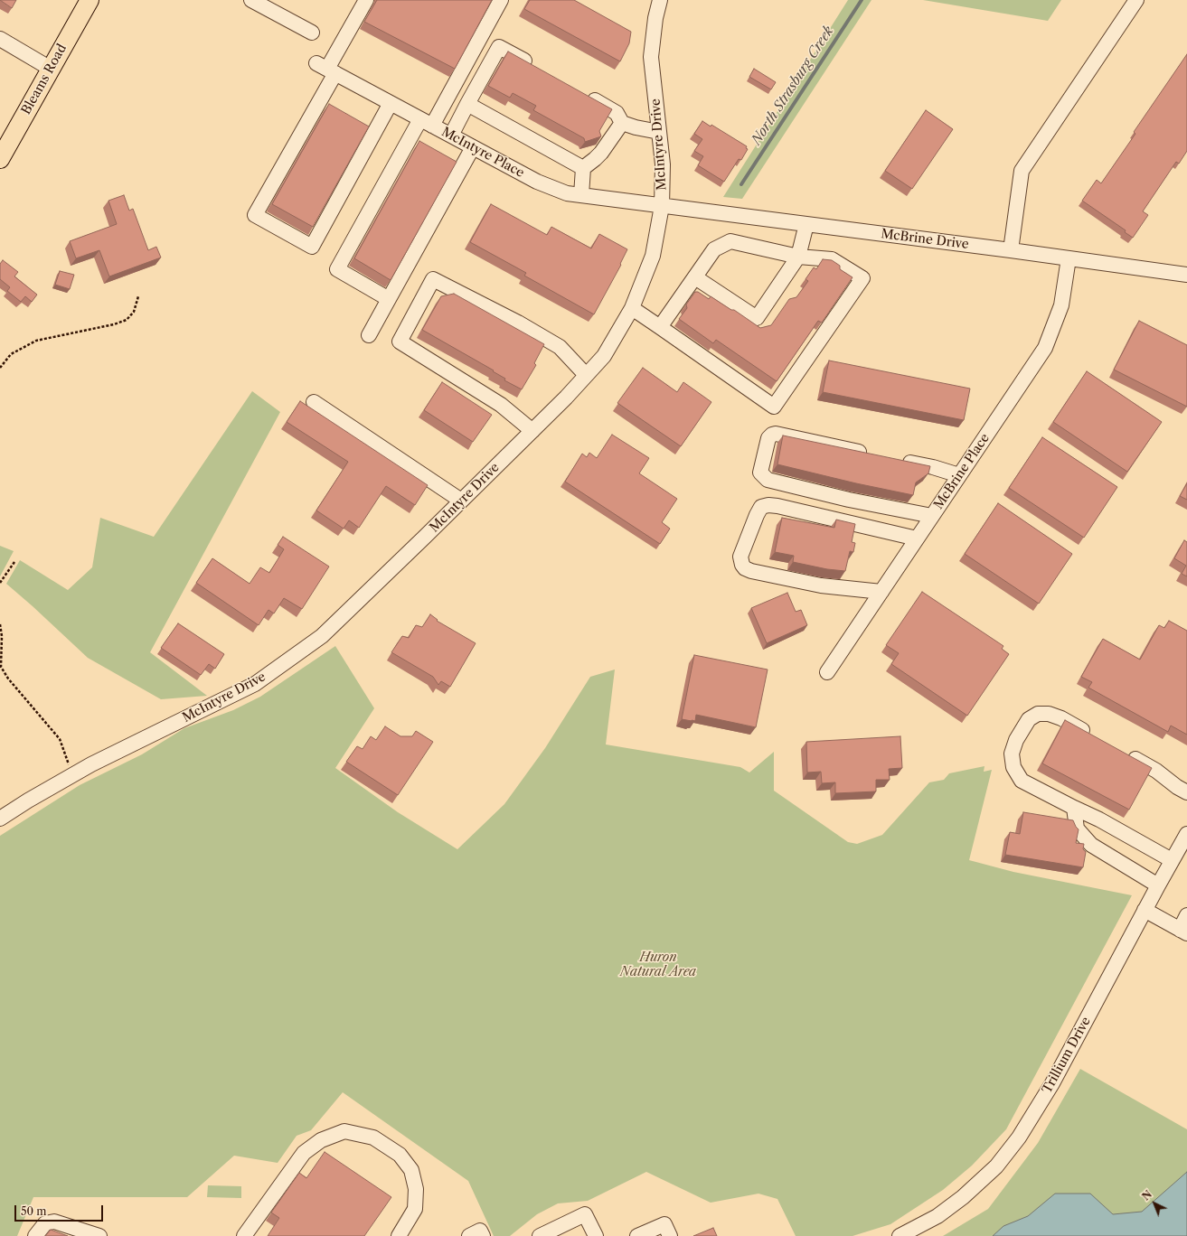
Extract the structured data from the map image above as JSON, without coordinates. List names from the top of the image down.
{
  "streets": {
    "main road": ["Bleams Road"],
    "street": [
      "McIntyre Drive",
      "McIntyre Place",
      "McBrine Drive",
      "McBrine Place",
      "Trillium Drive"
    ]
  },
  "crossings": [
    ["McIntyre Drive", "McIntyre Place"],
    ["McIntyre Drive", "McBrine Drive"],
    ["McIntyre Place", "McBrine Drive"],
    ["McBrine Drive", "McBrine Place"]
  ],
  "water": ["North Strasburg Creek"],
  "parks": ["Huron Natural Area"],
  "scale_bar": "50 m",
  "north": "top left"
}
